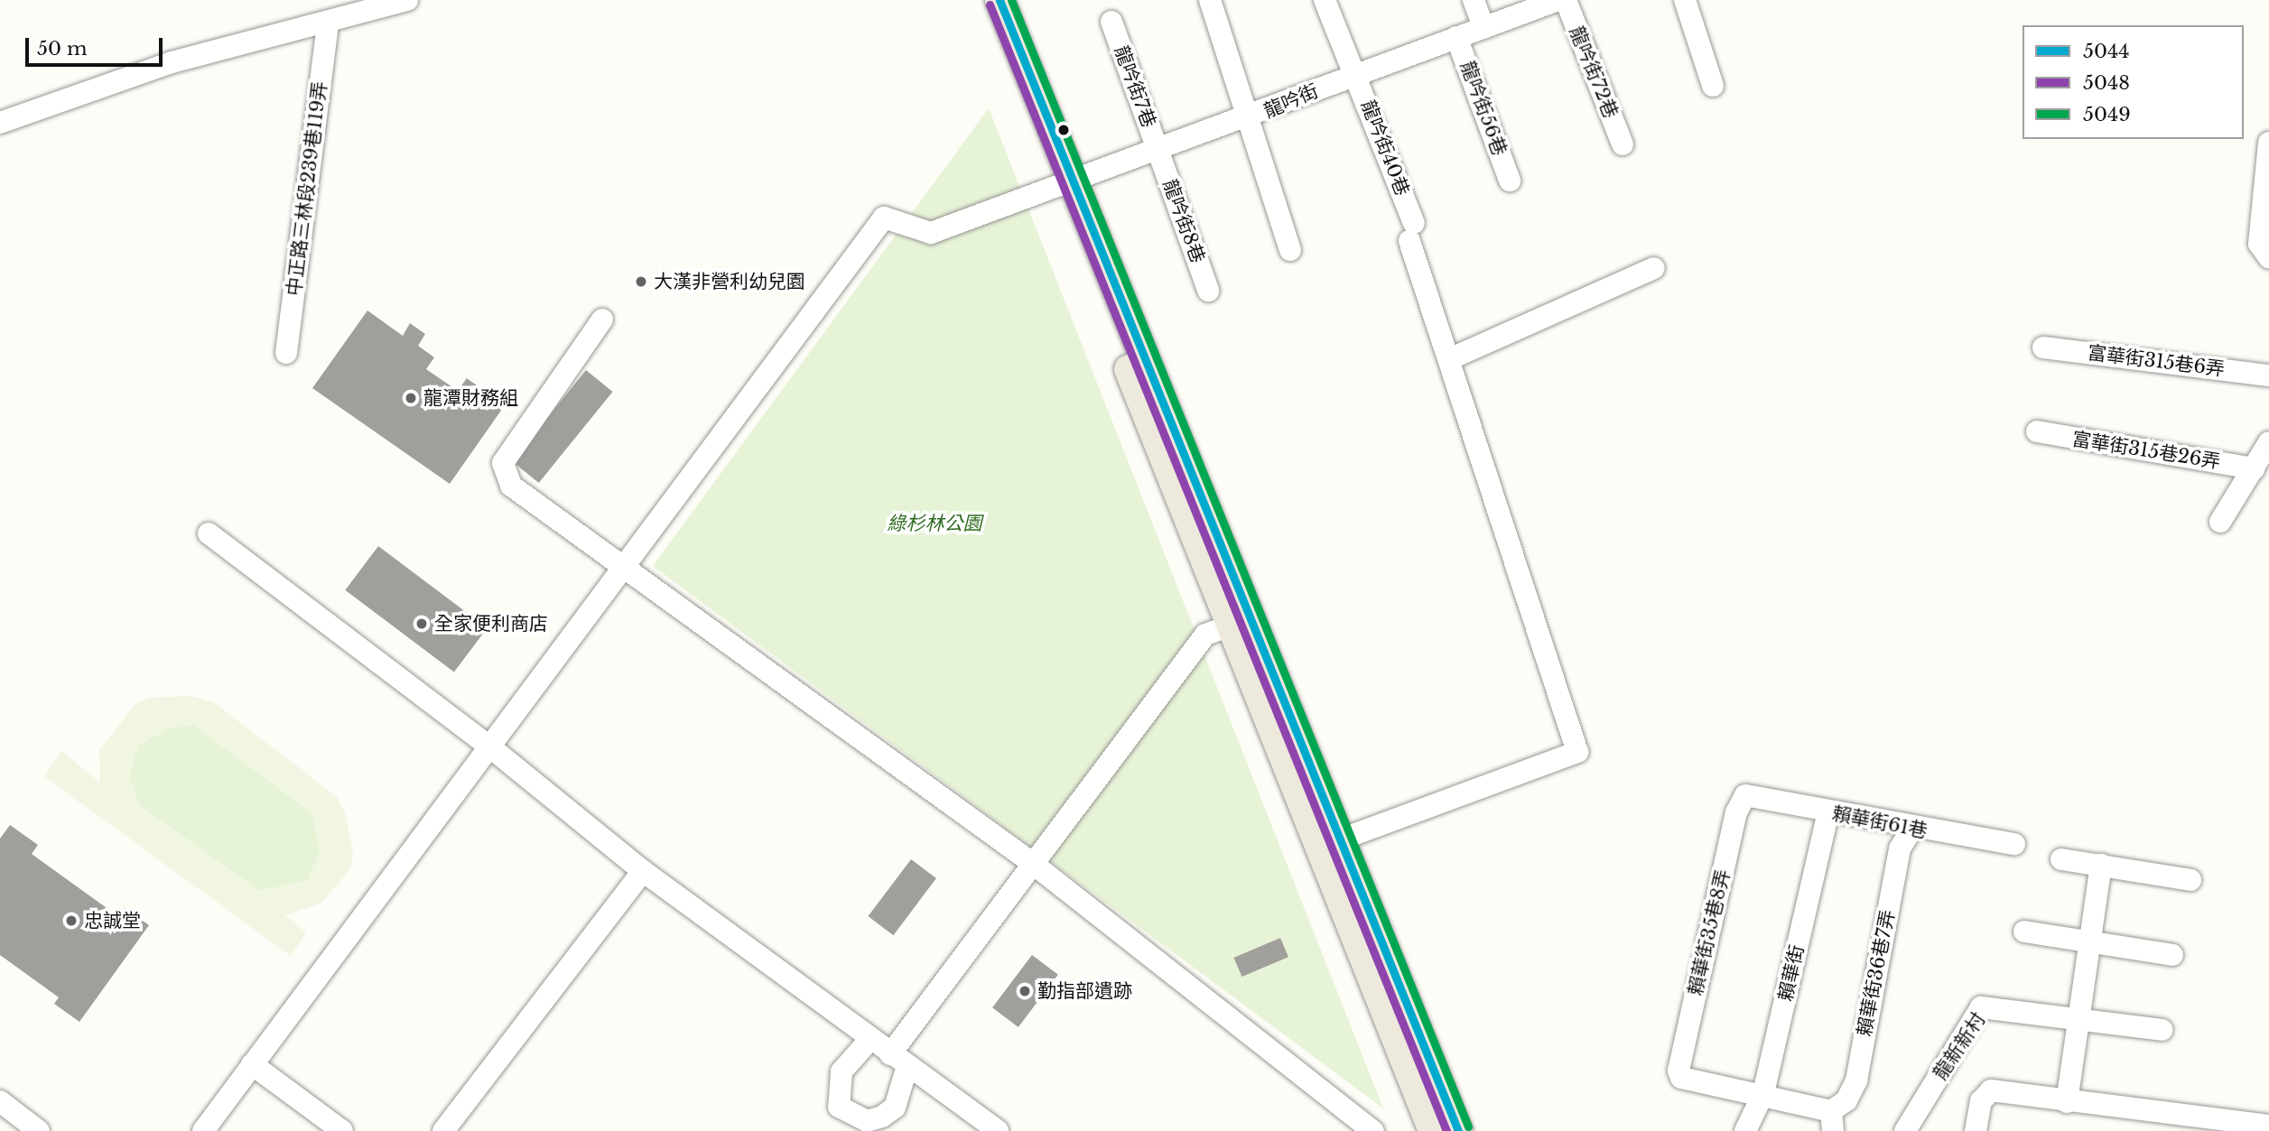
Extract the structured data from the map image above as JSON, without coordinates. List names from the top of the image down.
{
  "streets": {
    "street": [
      "龍吟街72巷",
      "龍吟街7巷",
      "龍吟街",
      "龍吟街56巷",
      "龍吟街40巷",
      "中正路三林段239巷119弄",
      "龍吟街8巷",
      "富華街315巷6弄",
      "富華街315巷26弄",
      "賴華街61巷",
      "賴華街35巷8弄",
      "賴華街",
      "賴華街36巷7弄",
      "龍新新村"
    ]
  },
  "crossings": [
    ["龍吟街7巷", "龍吟街"],
    ["龍吟街7巷", "龍吟街8巷"],
    ["龍吟街", "龍吟街56巷"],
    ["龍吟街", "龍吟街40巷"],
    ["龍吟街", "龍吟街8巷"],
    ["賴華街61巷", "賴華街35巷8弄"],
    ["賴華街61巷", "賴華街"],
    ["賴華街61巷", "賴華街36巷7弄"],
    ["賴華街35巷8弄", "賴華街"]
  ],
  "parks": ["綠杉林公園"],
  "places": [
    "大漢非營利幼兒園",
    "龍潭財務組",
    "全家便利商店",
    "忠誠堂",
    "勤指部遺跡"
  ],
  "lines": ["transit line 5044", "transit line 5049", "transit line 5048"],
  "legend": ["5044", "5048", "5049"],
  "scale_bar": "50 m"
}
